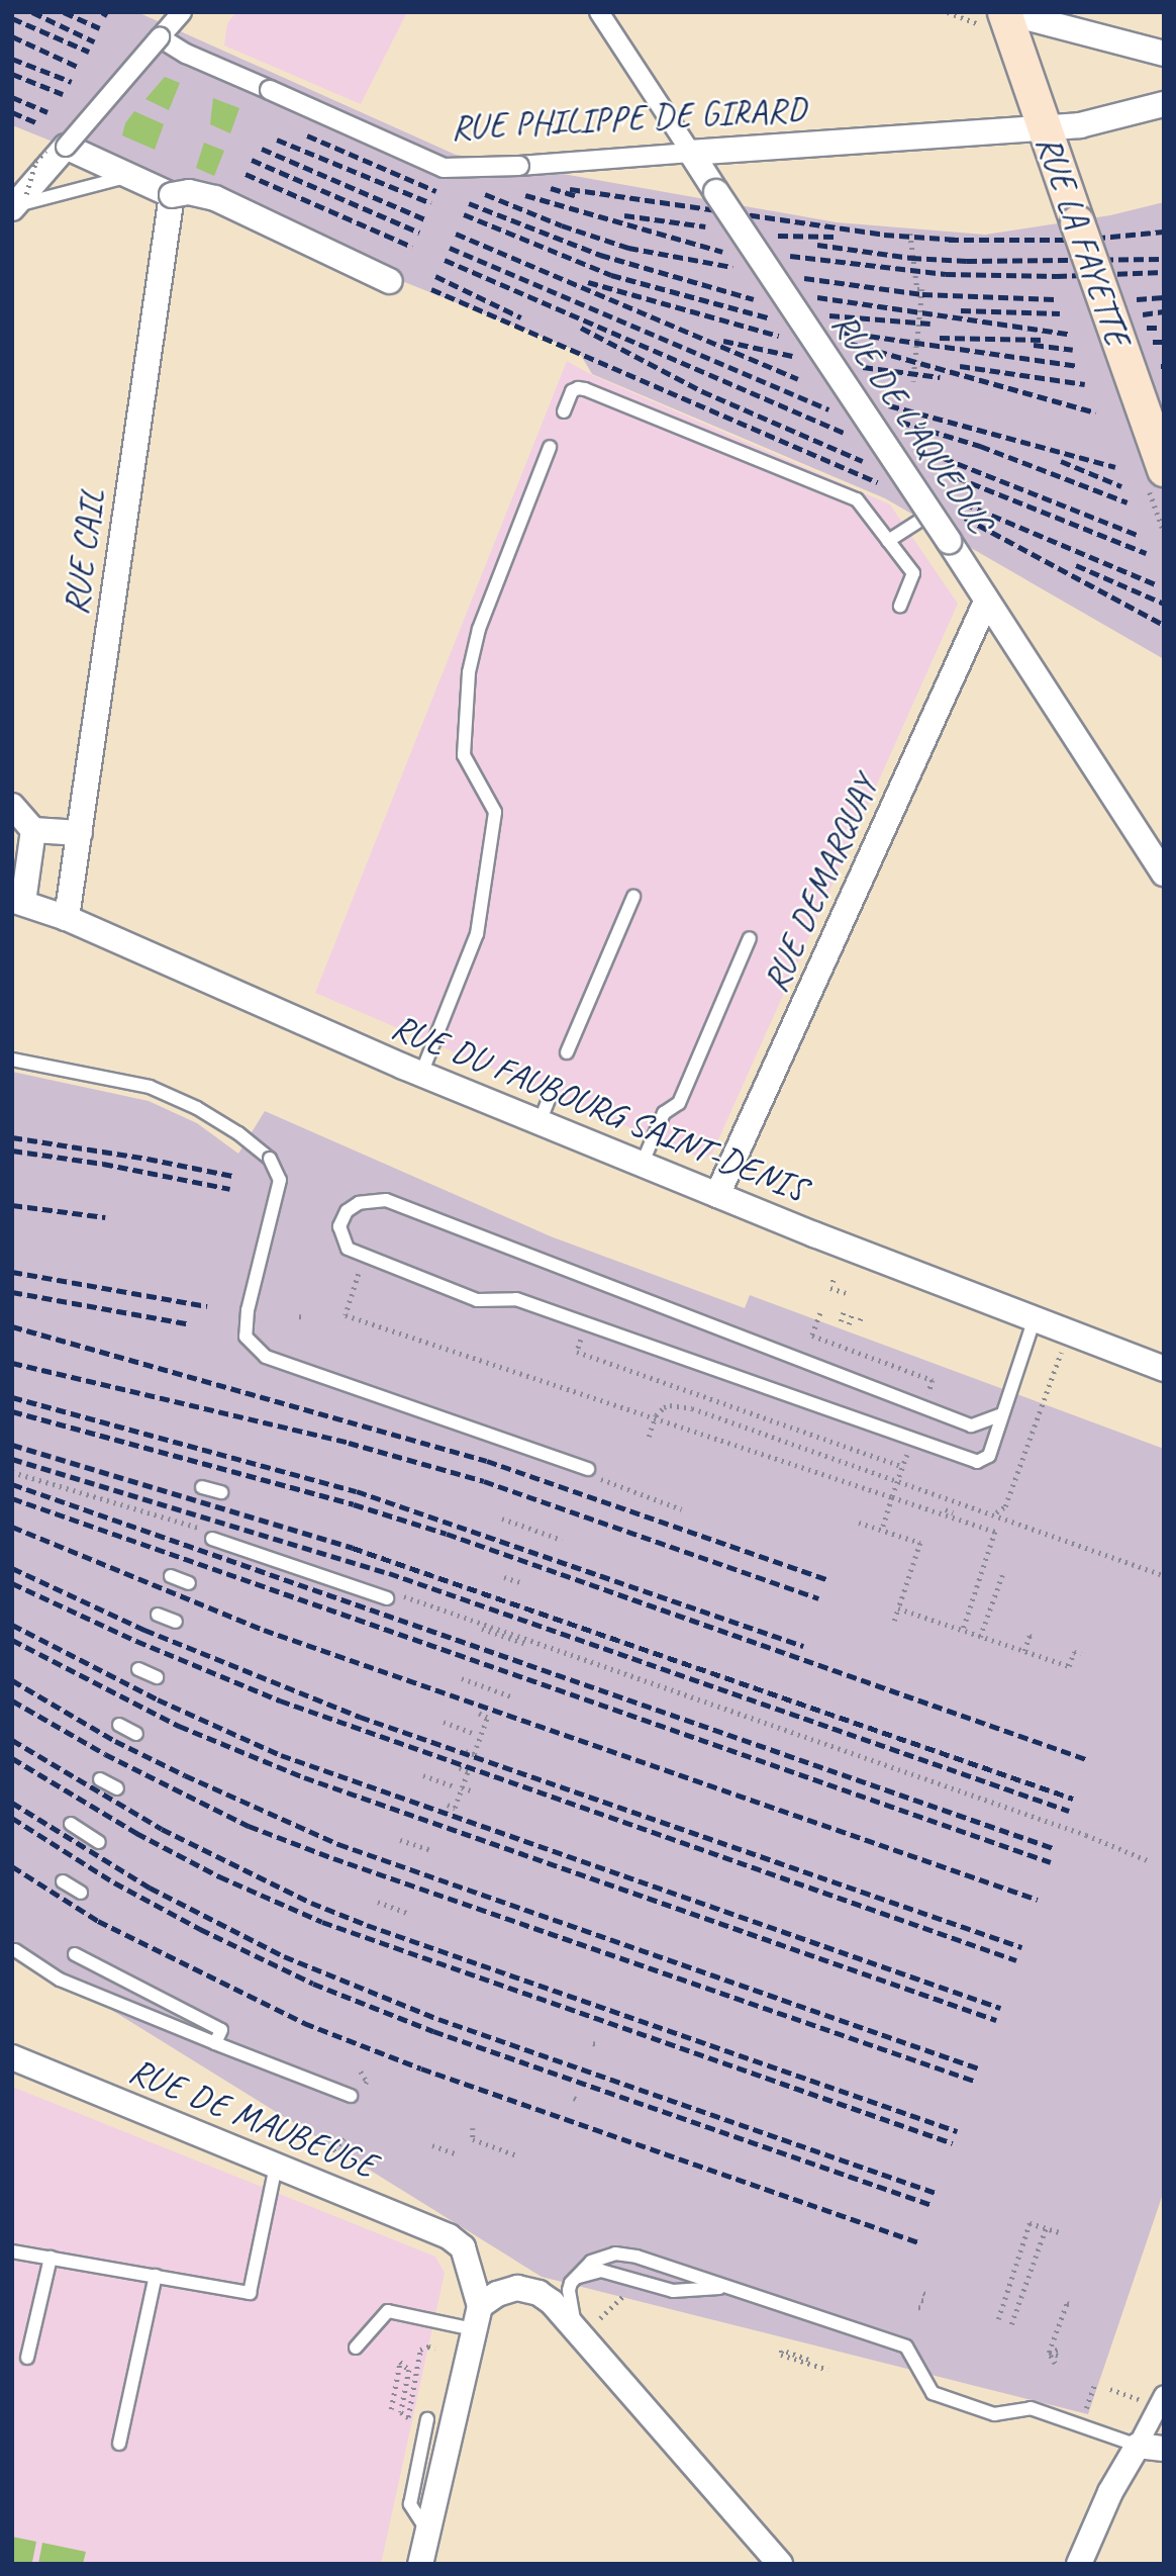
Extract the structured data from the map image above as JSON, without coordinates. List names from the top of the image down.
{
  "streets": {
    "main road": ["RUE LA FAYETTE"],
    "street": [
      "RUE PHILIPPE DE GIRARD",
      "RUE DE L'AQUEDUC",
      "RUE CAIL",
      "RUE DEMARQUAY",
      "RUE DU FAUBOURG SAINT-DENIS",
      "RUE DE MAUBEUGE"
    ]
  },
  "crossings": [
    ["RUE PHILIPPE DE GIRARD", "RUE LA FAYETTE"],
    ["RUE PHILIPPE DE GIRARD", "RUE DE L'AQUEDUC"],
    ["RUE DE L'AQUEDUC", "RUE DEMARQUAY"],
    ["RUE CAIL", "RUE DU FAUBOURG SAINT-DENIS"],
    ["RUE DEMARQUAY", "RUE DU FAUBOURG SAINT-DENIS"]
  ]
}
